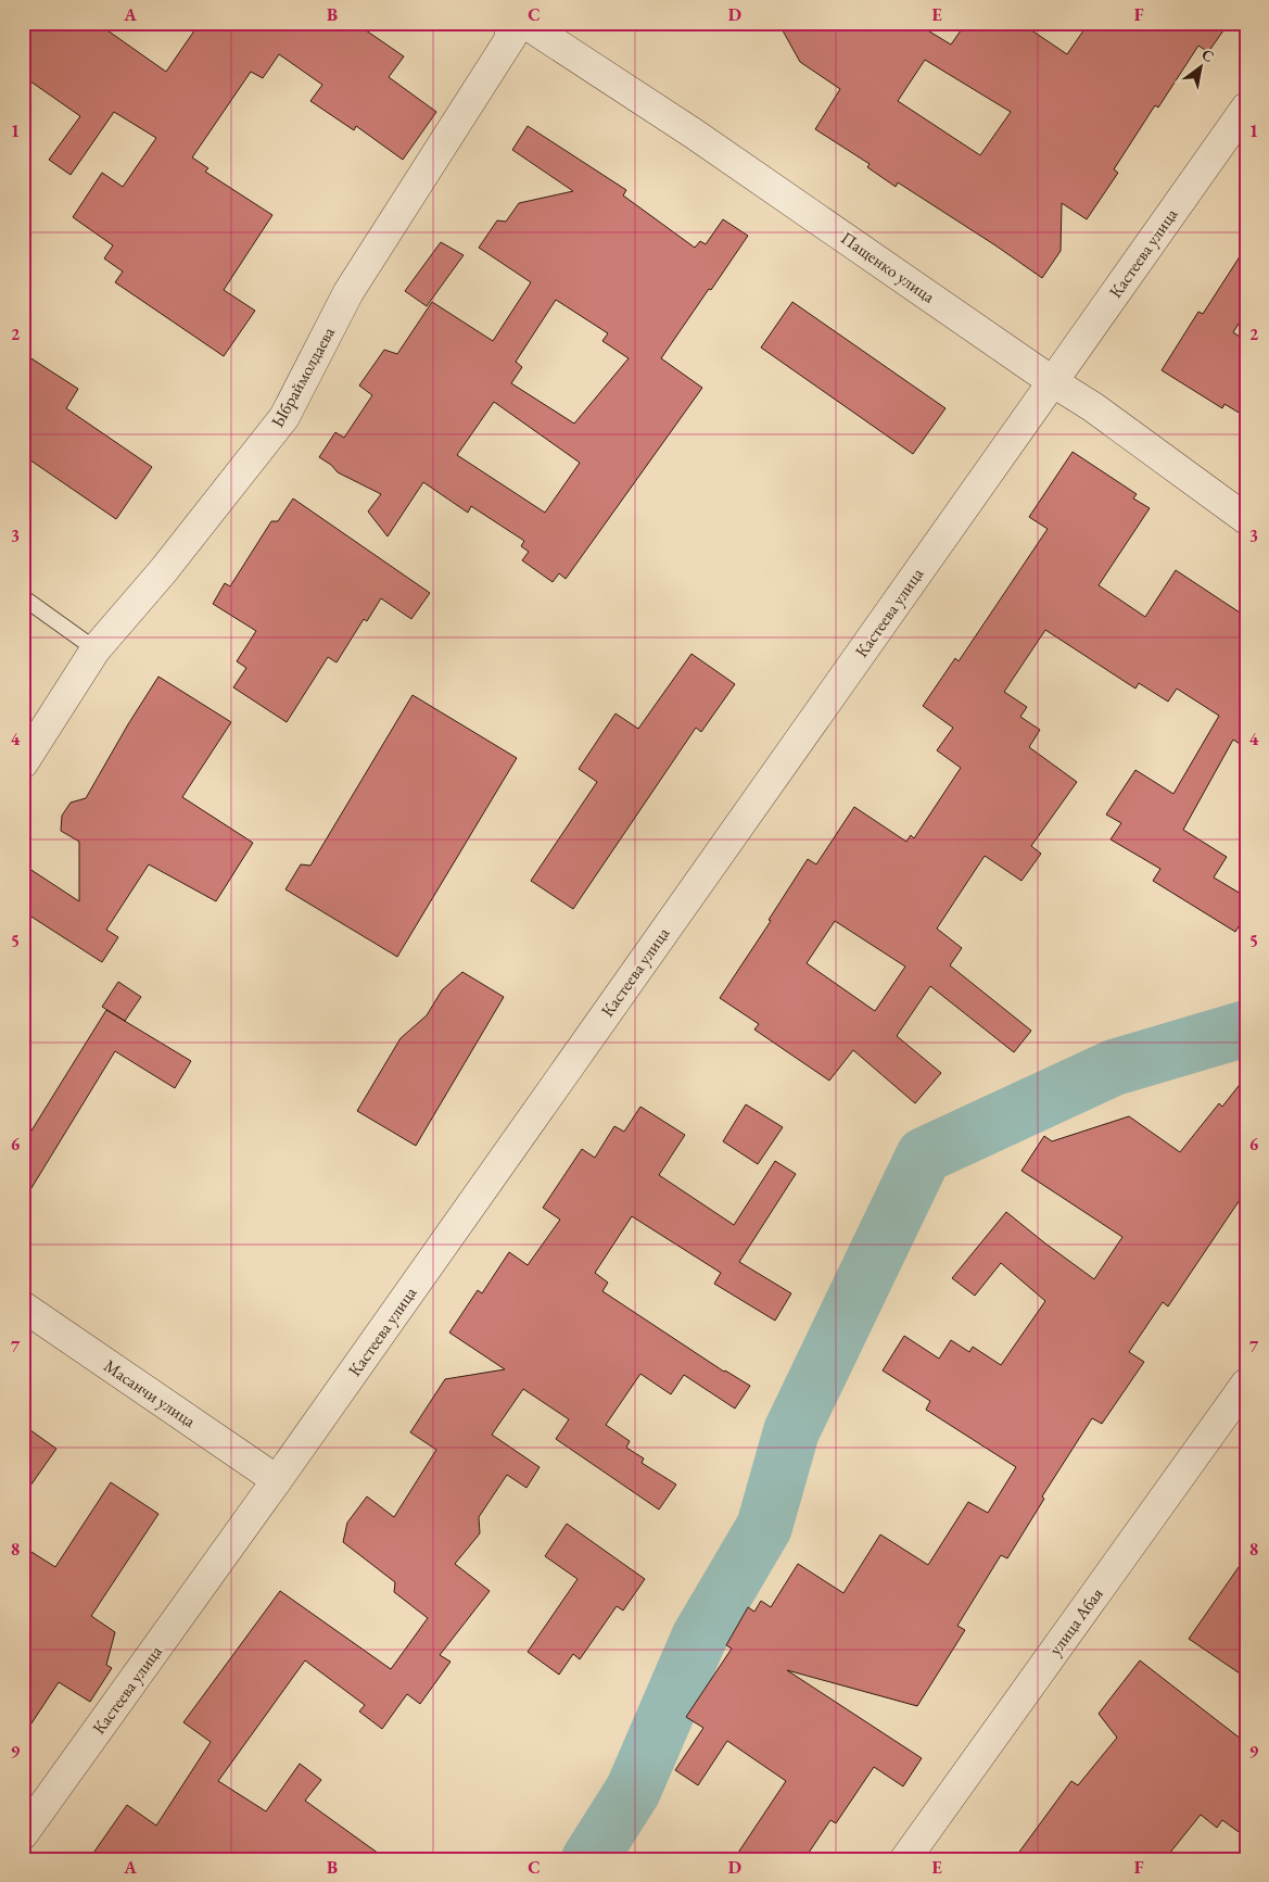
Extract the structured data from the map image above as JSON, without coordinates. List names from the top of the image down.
{
  "streets": {
    "street": [
      "Кастеева улица",
      "Пащенко улица",
      "Ыбраймолдаева",
      "Масанчи улица",
      "улица Абая"
    ]
  },
  "crossings": [
    ["Кастеева улица", "Пащенко улица"],
    ["Кастеева улица", "Масанчи улица"]
  ],
  "north": "top right",
  "grid": {
    "columns": [
      "A",
      "B",
      "C",
      "D",
      "E",
      "F"
    ],
    "rows": [
      "1",
      "2",
      "3",
      "4",
      "5",
      "6",
      "7",
      "8",
      "9"
    ]
  }
}
